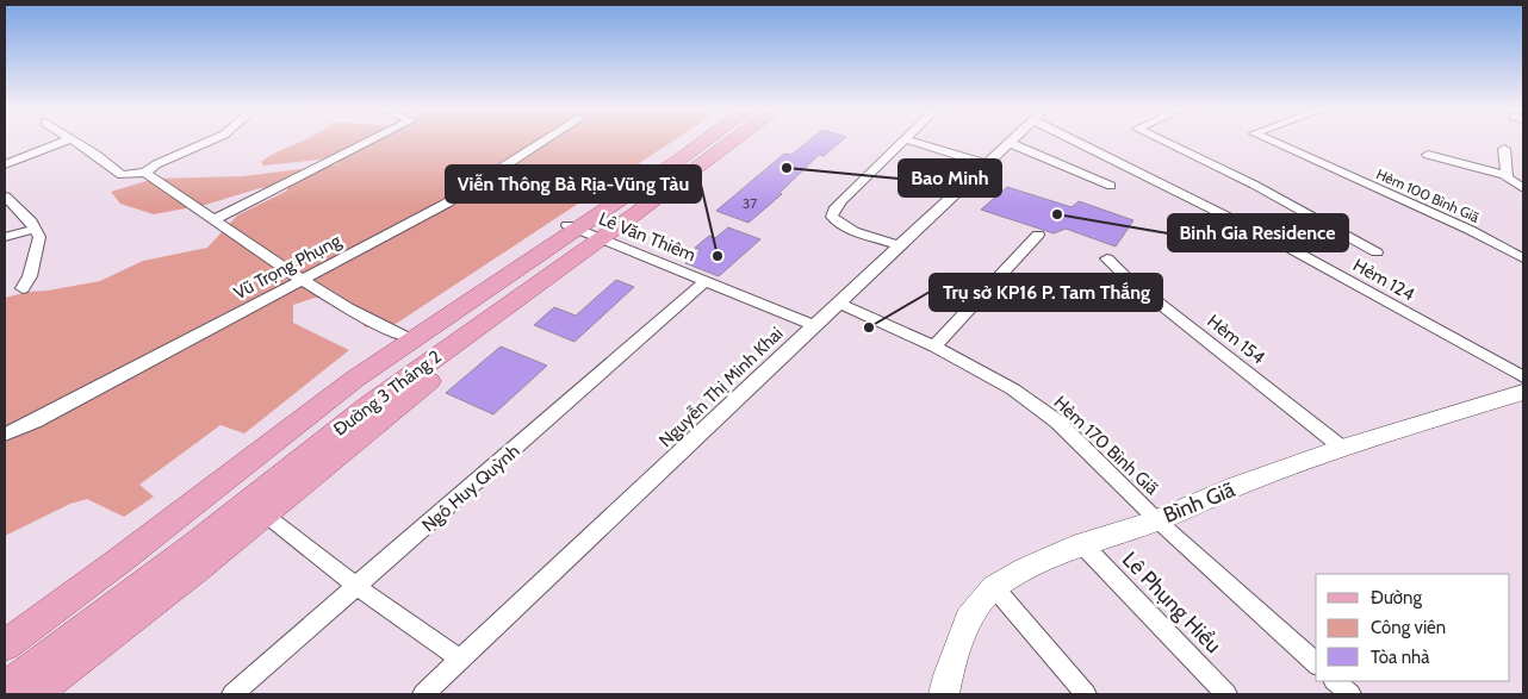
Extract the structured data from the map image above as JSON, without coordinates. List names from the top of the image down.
{
  "streets": {
    "main road": ["Đường 3 Tháng 2"],
    "street": [
      "Hẻm 100 Bình Giã",
      "Lê Văn Thiêm",
      "Vũ Trọng Phụng",
      "Hẻm 124",
      "Hẻm 154",
      "Nguyễn Thị Minh Khai",
      "Hẻm 170 Bình Giã",
      "Ngô Huy Quỳnh",
      "Bình Giã",
      "Lê Phụng Hiểu"
    ]
  },
  "crossings": [
    ["Lê Văn Thiêm", "Nguyễn Thị Minh Khai"],
    ["Lê Văn Thiêm", "Đường 3 Tháng 2"],
    ["Lê Văn Thiêm", "Ngô Huy Quỳnh"],
    ["Hẻm 154", "Bình Giã"],
    ["Nguyễn Thị Minh Khai", "Hẻm 170 Bình Giã"],
    ["Hẻm 170 Bình Giã", "Bình Giã"],
    ["Bình Giã", "Lê Phụng Hiểu"]
  ],
  "places": [
    "Bao Minh",
    "Binh Gia Residence",
    "Viễn Thông Bà Rịa-Vũng Tàu",
    "Trụ sở KP16 P. Tam Thắng"
  ],
  "house_numbers": ["37"],
  "legend": ["Đường", "Công viên", "Tòa nhà"]
}
